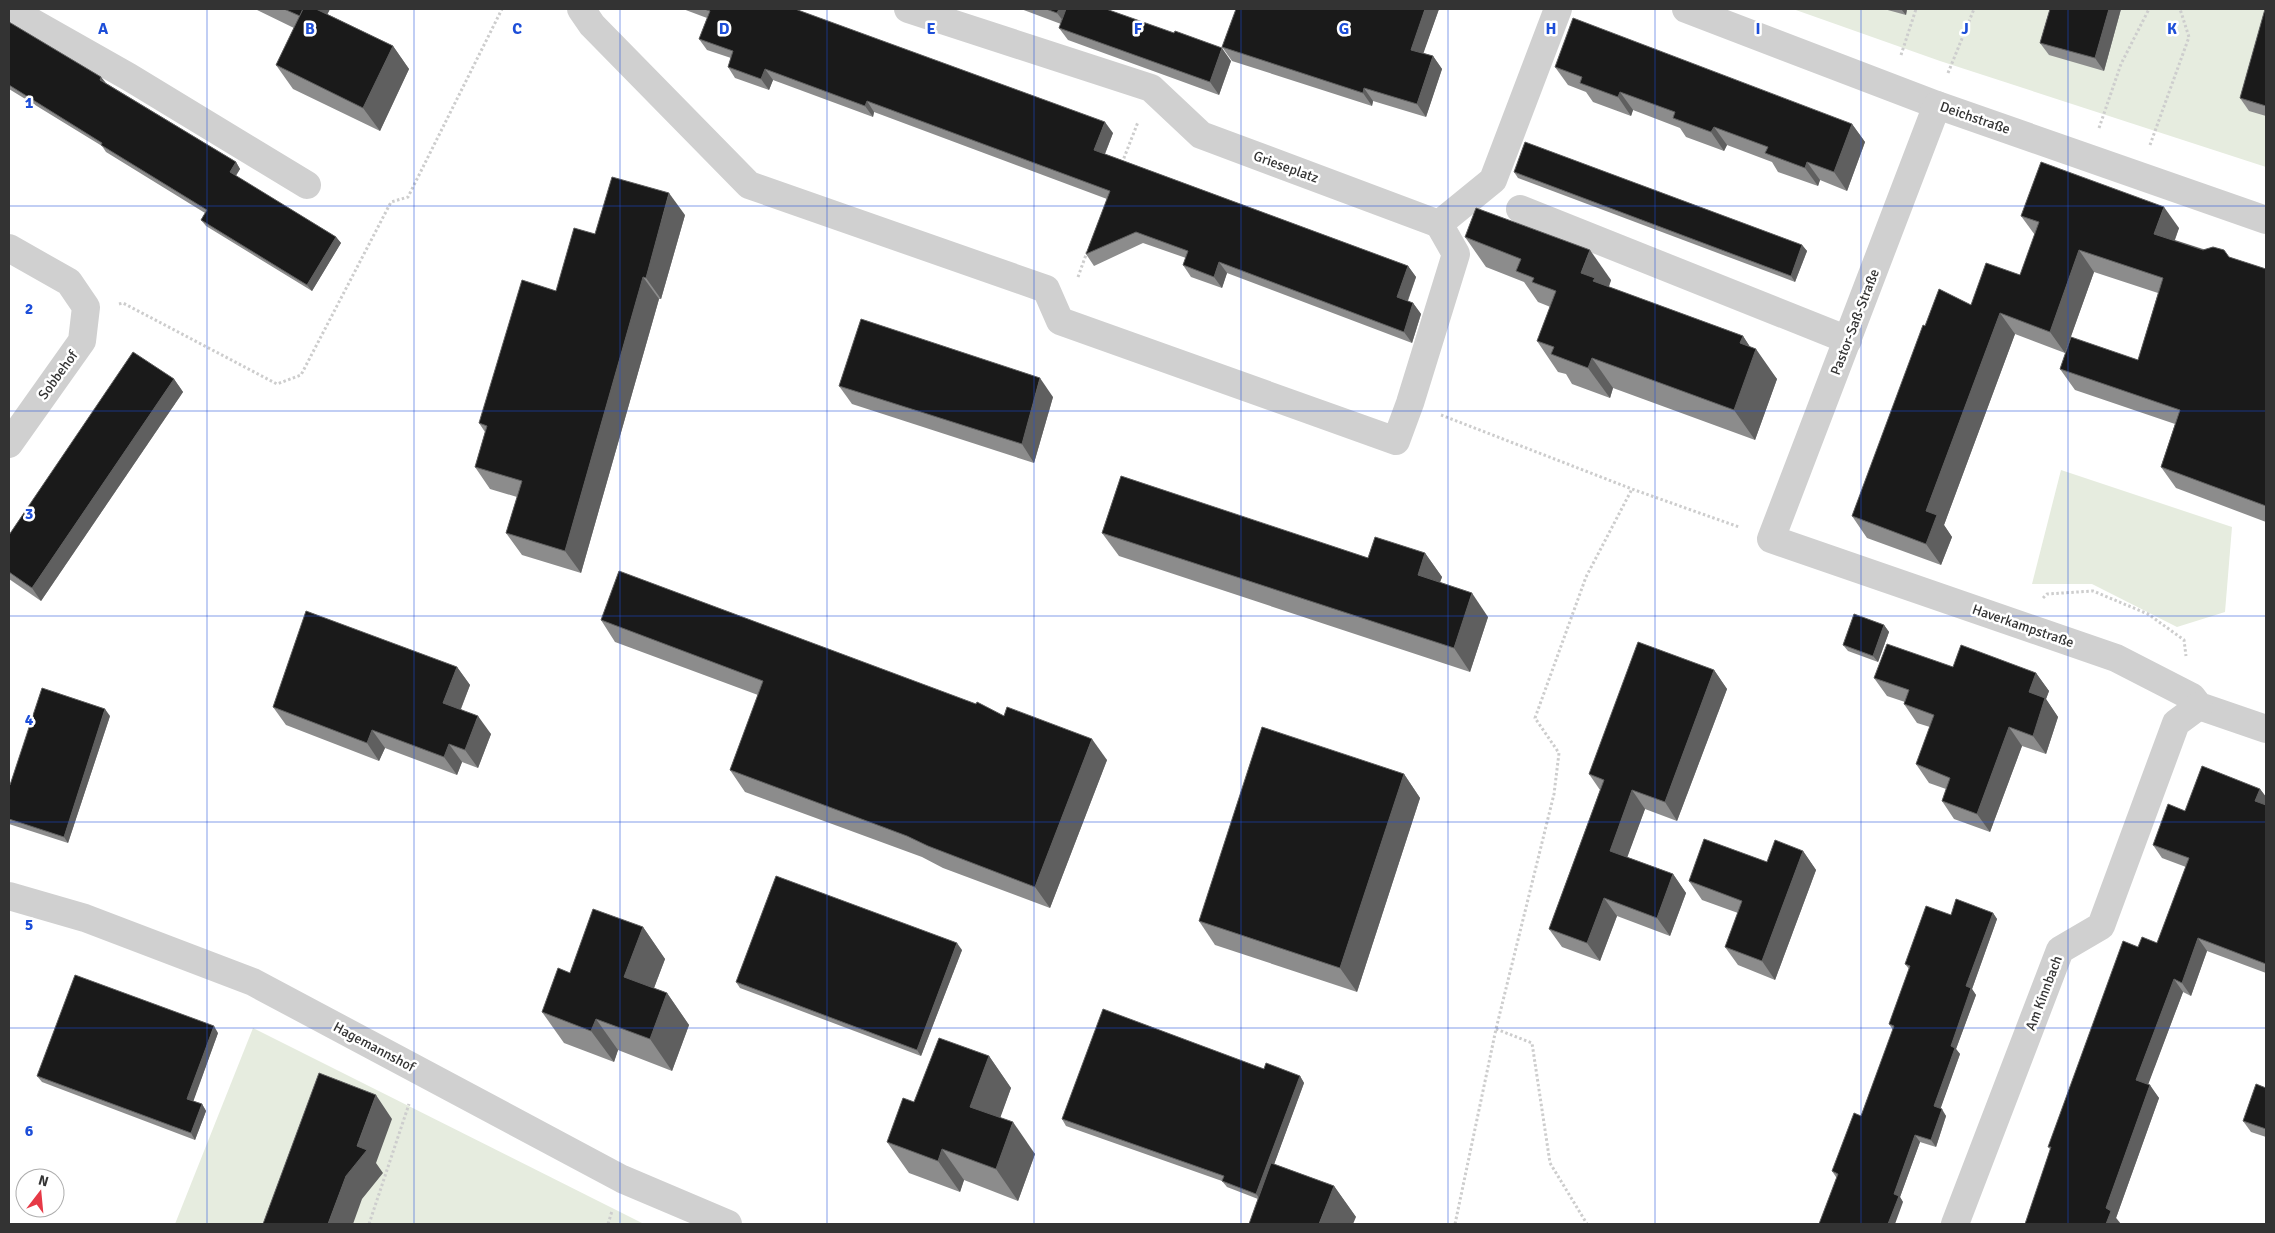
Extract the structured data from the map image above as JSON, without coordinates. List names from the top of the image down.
{
  "streets": {
    "street": [
      "Deichstraße",
      "Grieseplatz",
      "Pastor-Saß-Straße",
      "Sobbehof",
      "Haverkampstraße",
      "Am Kinnbach",
      "Hagemannshof"
    ]
  },
  "crossings": [
    ["Deichstraße", "Pastor-Saß-Straße"],
    ["Pastor-Saß-Straße", "Haverkampstraße"],
    ["Haverkampstraße", "Am Kinnbach"]
  ],
  "north": "top",
  "grid": {
    "columns": [
      "A",
      "B",
      "C",
      "D",
      "E",
      "F",
      "G",
      "H",
      "I",
      "J",
      "K"
    ],
    "rows": [
      "1",
      "2",
      "3",
      "4",
      "5",
      "6"
    ]
  }
}
